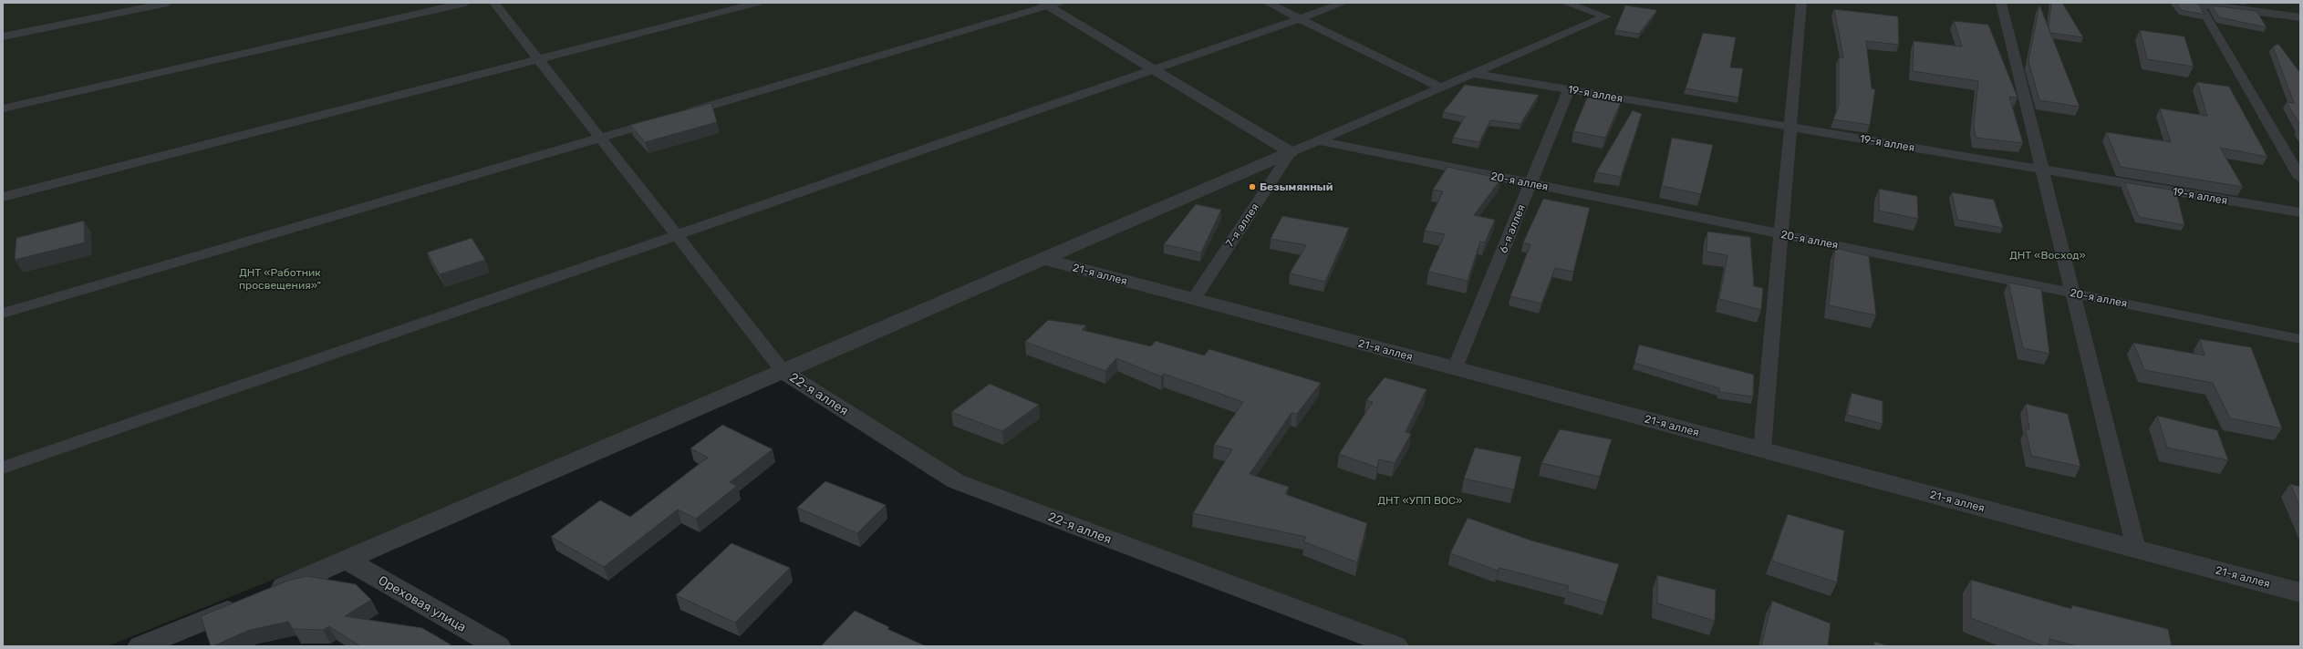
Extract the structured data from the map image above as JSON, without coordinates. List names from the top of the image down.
{
  "streets": {
    "street": ["21-я аллея", "22-я аллея", "Ореховая улица"],
    "lane": [
      "19-я аллея",
      "20-я аллея",
      "7-я аллея",
      "6-я аллея"
    ]
  },
  "crossings": [
    ["19-я аллея", "6-я аллея"],
    ["20-я аллея", "6-я аллея"],
    ["7-я аллея", "21-я аллея"],
    ["6-я аллея", "21-я аллея"]
  ],
  "parks": ["ДНТ «Восход»", "ДНТ «Работник просвещения»\"", "ДНТ «УПП ВОС»"],
  "places": ["Безымянный"]
}
